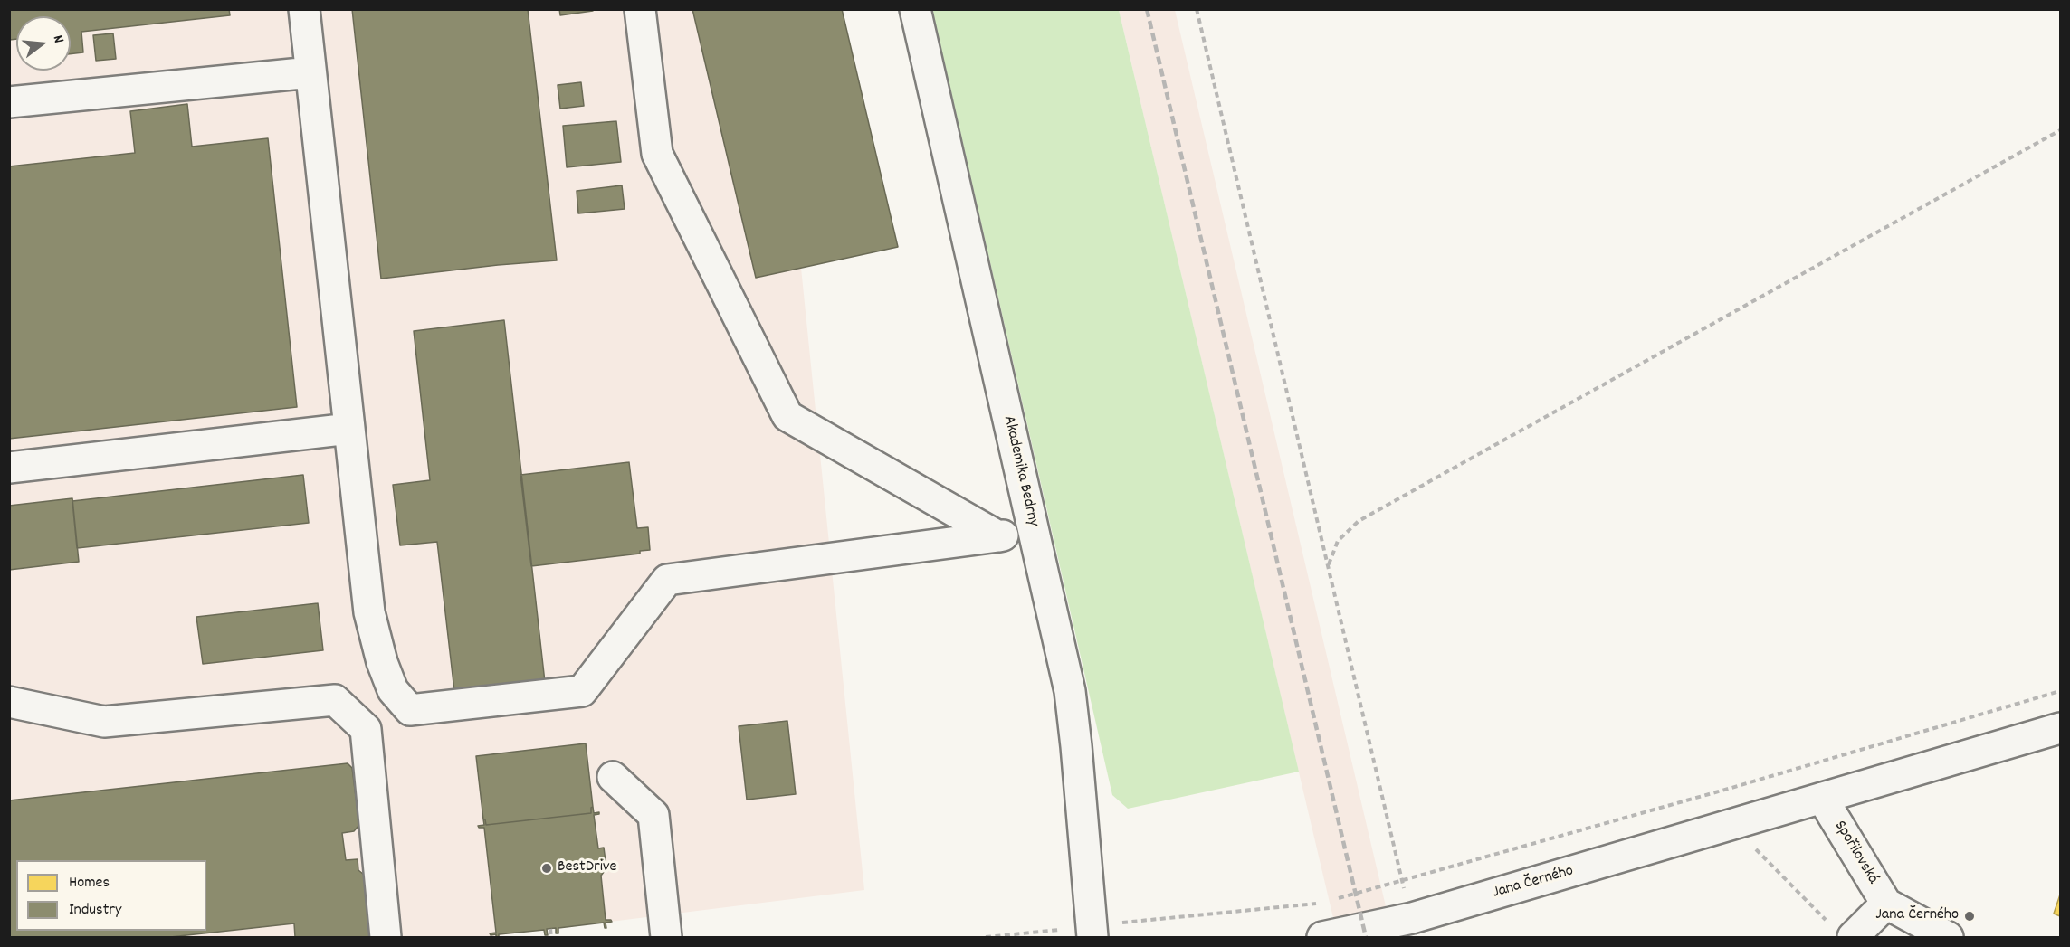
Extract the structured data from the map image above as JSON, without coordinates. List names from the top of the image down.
{
  "streets": {
    "street": ["Akademika Bedrny", "Spořilovská", "Jana Černého"]
  },
  "crossings": [
    ["Spořilovská", "Jana Černého"]
  ],
  "places": ["BestDrive", "Jana Černého"],
  "legend": ["Homes", "Industry"],
  "north": "right"
}
